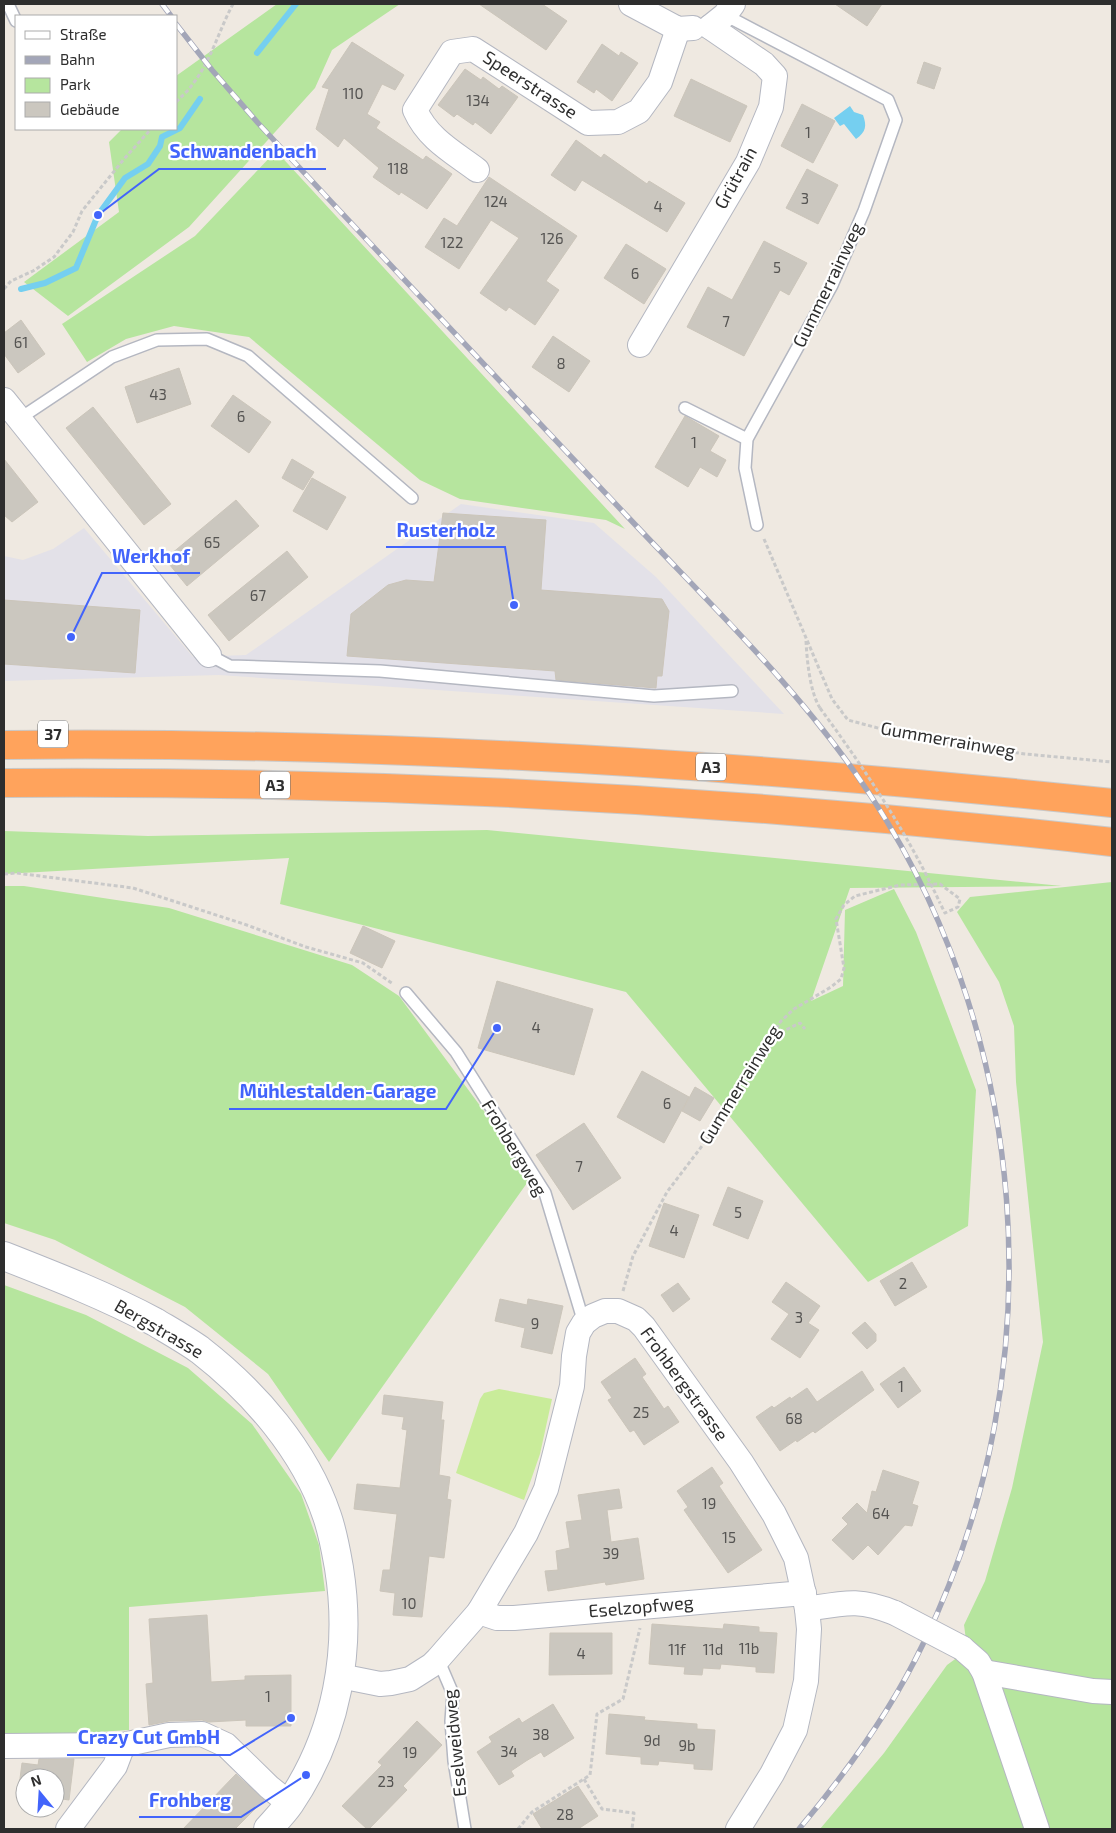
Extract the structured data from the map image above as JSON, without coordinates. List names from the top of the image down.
{
  "streets": {
    "highway": ["37", "A3"],
    "main road": ["Bergstrasse"],
    "street": [
      "Speerstrasse",
      "Grütrain",
      "Frohbergstrasse",
      "Eselzopfweg"
    ],
    "lane": ["Gummerrainweg", "Frohbergweg", "Eselweidweg"]
  },
  "crossings": [
    ["Grütrain", "Gummerrainweg"],
    ["Gummerrainweg", "Frohbergstrasse"],
    ["37", "A3"],
    ["Frohbergstrasse", "Eselzopfweg"]
  ],
  "places": [
    "Schwandenbach",
    "Rusterholz",
    "Werkhof",
    "Mühlestalden-Garage",
    "Crazy Cut GmbH",
    "Frohberg"
  ],
  "house_numbers": [
    "110",
    "134",
    "1",
    "118",
    "3",
    "124",
    "4",
    "126",
    "122",
    "5",
    "6",
    "7",
    "61",
    "8",
    "43",
    "6",
    "1",
    "65",
    "67",
    "4",
    "6",
    "7",
    "5",
    "4",
    "2",
    "3",
    "9",
    "1",
    "25",
    "68",
    "19",
    "64",
    "15",
    "39",
    "10",
    "11b",
    "11f",
    "11d",
    "4",
    "1",
    "38",
    "9d",
    "9b",
    "34",
    "19",
    "23",
    "28"
  ],
  "legend": [
    "Straße",
    "Bahn",
    "Park",
    "Gebäude"
  ],
  "north": "top"
}
